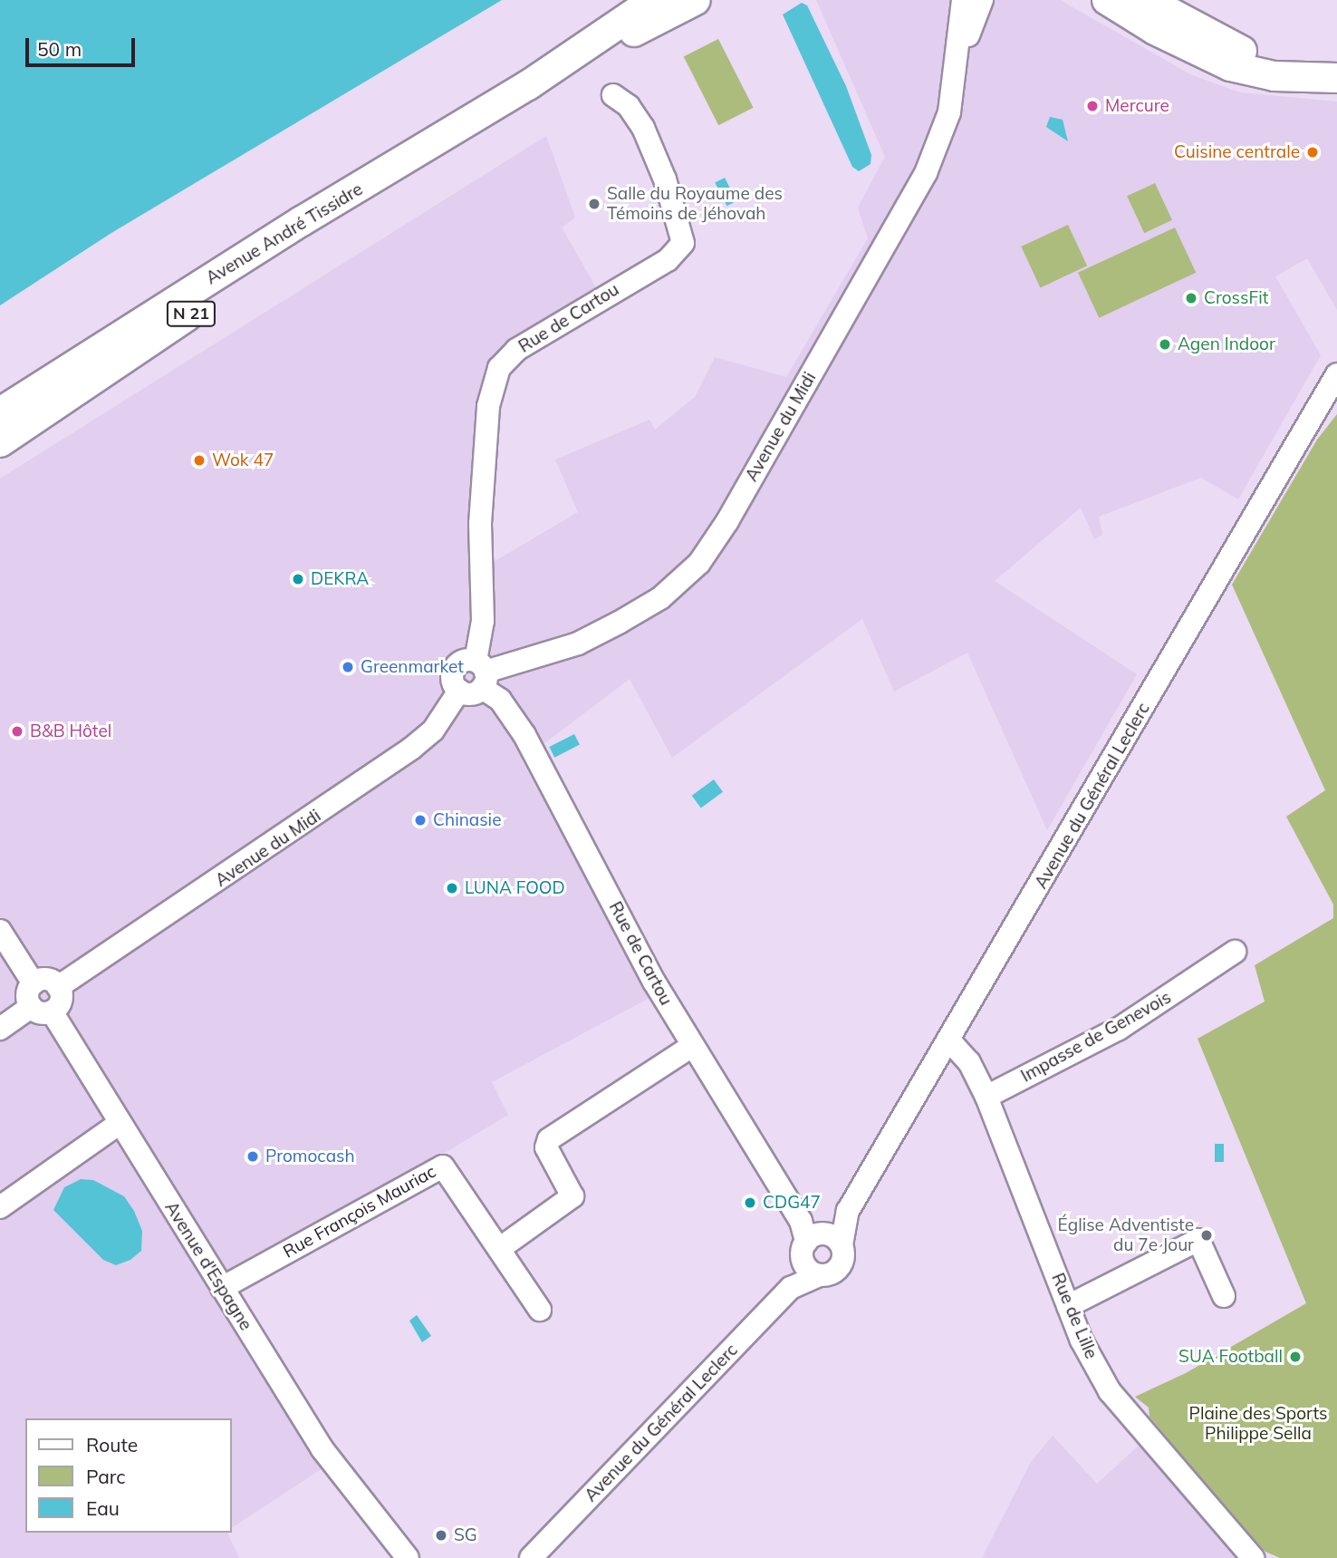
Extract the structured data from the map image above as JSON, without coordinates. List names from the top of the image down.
{
  "streets": {
    "main road": ["Avenue André Tissidre", "N 21"],
    "street": [
      "Rue de Cartou",
      "Avenue du Midi",
      "Avenue du Général Leclerc",
      "Impasse de Genevois",
      "Rue François Mauriac",
      "Avenue d'Espagne",
      "Rue de Lille"
    ]
  },
  "crossings": [
    ["Rue de Cartou", "Avenue du Midi"],
    ["Rue de Cartou", "Avenue du Général Leclerc"],
    ["Avenue du Midi", "Avenue d'Espagne"],
    ["Avenue du Général Leclerc", "Rue de Lille"],
    ["Impasse de Genevois", "Rue de Lille"],
    ["Rue François Mauriac", "Avenue d'Espagne"]
  ],
  "parks": ["Plaine des Sports Philippe Sella"],
  "places": [
    "Mercure",
    "Cuisine centrale",
    "Salle du Royaume des Témoins de Jéhovah",
    "CrossFit",
    "Agen Indoor",
    "Wok 47",
    "DEKRA",
    "Greenmarket",
    "B&B Hôtel",
    "Chinasie",
    "LUNA FOOD",
    "Promocash",
    "CDG47",
    "Église Adventiste du 7e Jour",
    "SUA Football",
    "SG"
  ],
  "legend": ["Route", "Parc", "Eau"],
  "scale_bar": "50 m"
}
